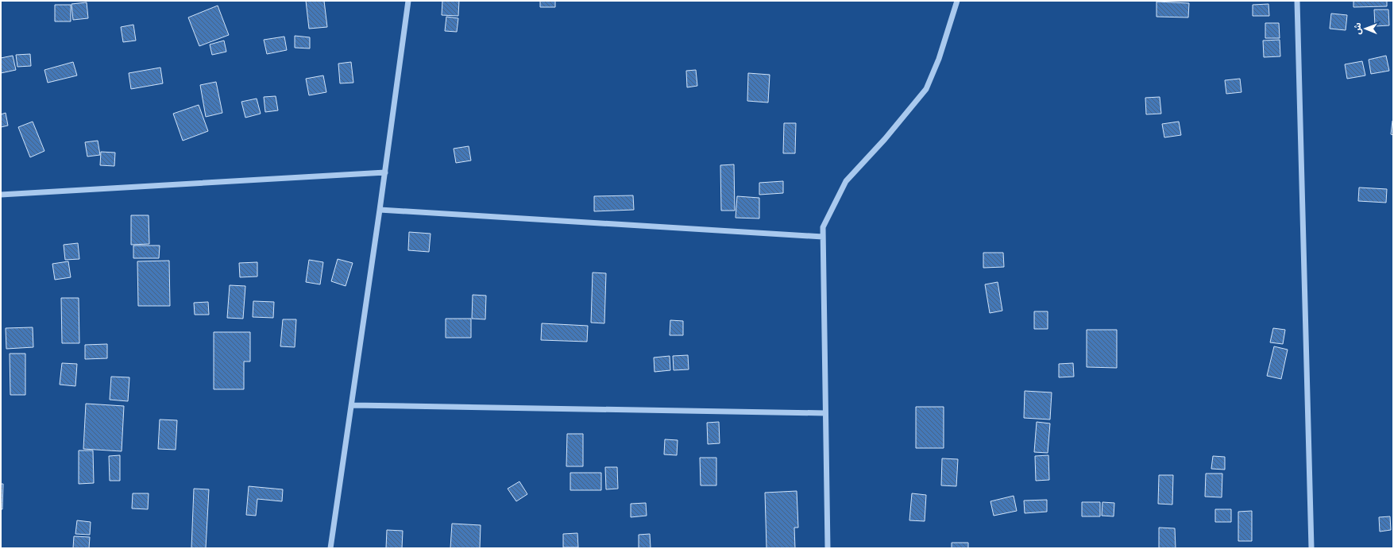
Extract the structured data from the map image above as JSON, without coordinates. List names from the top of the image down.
{
  "north": "left"
}
